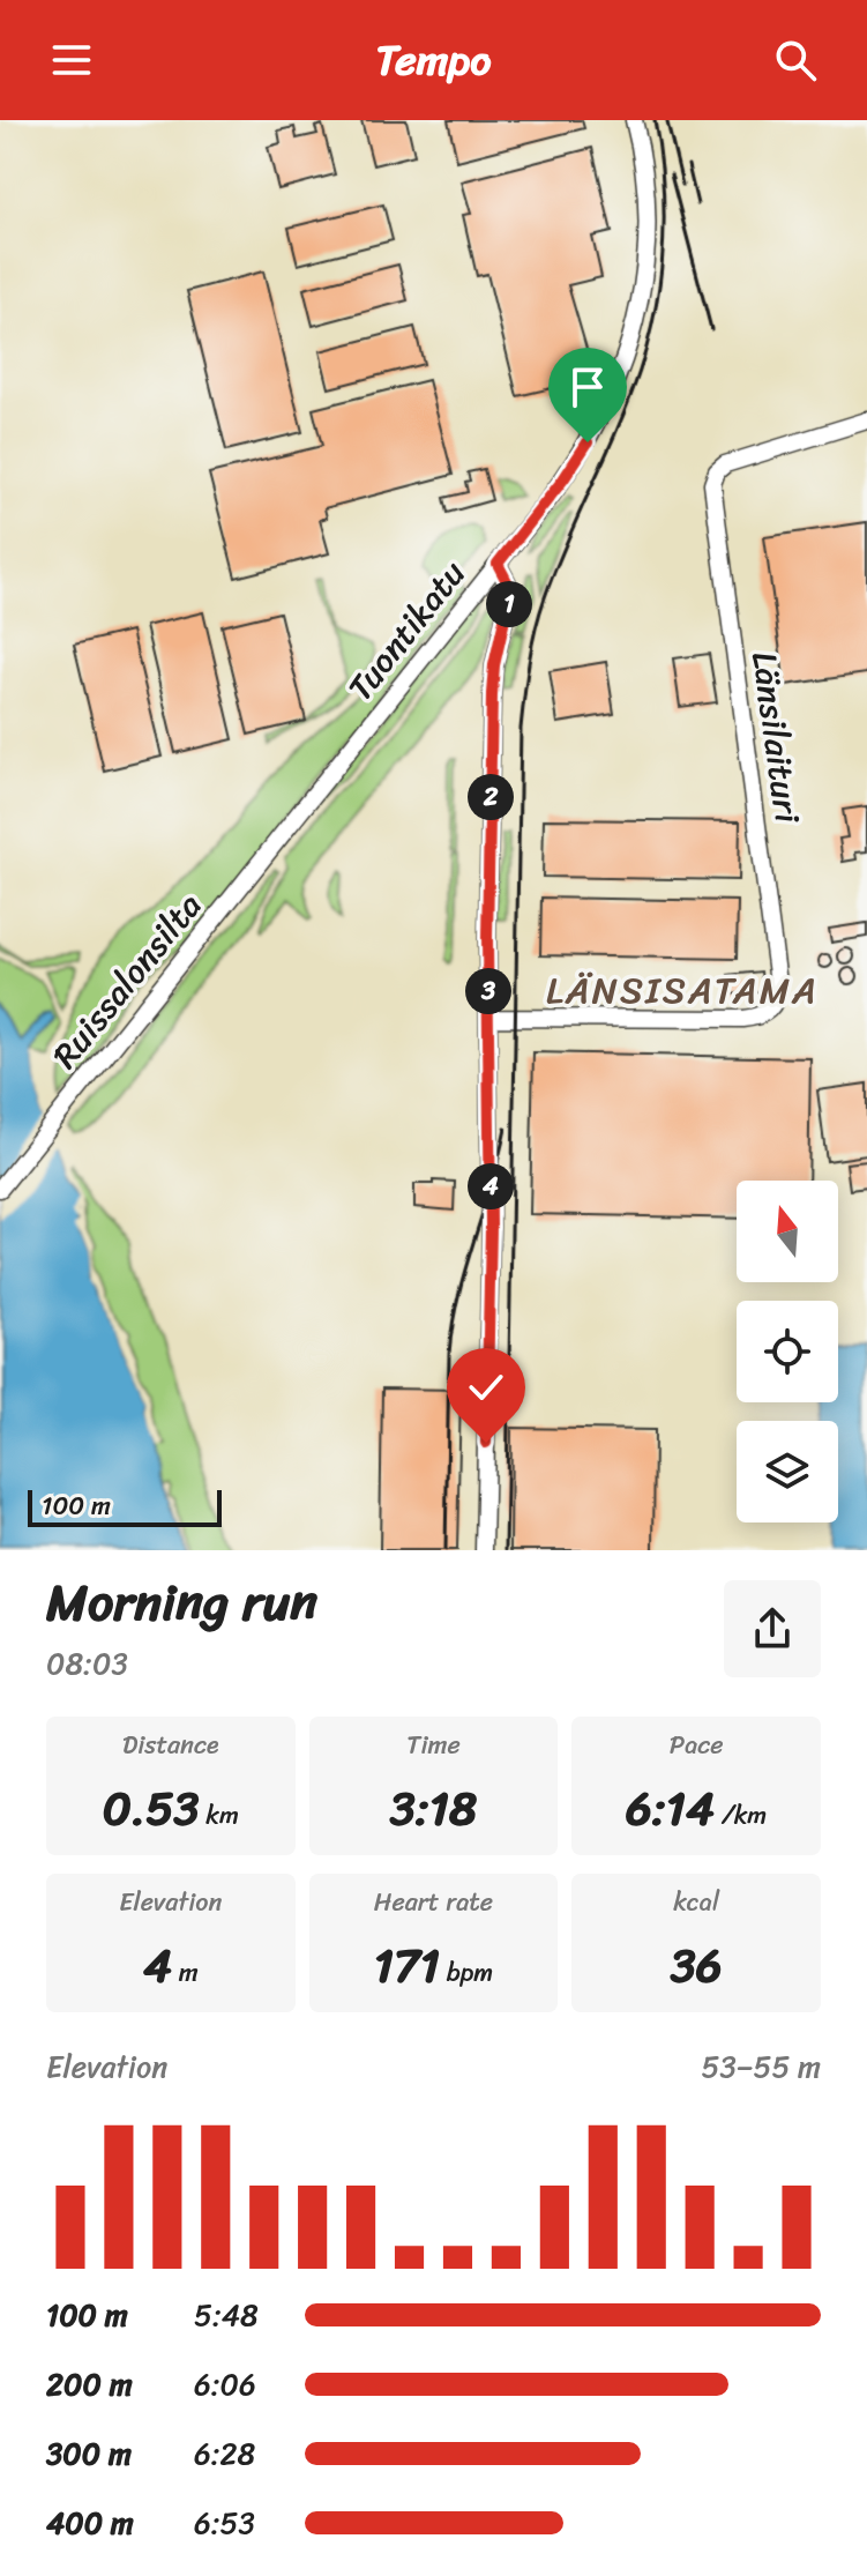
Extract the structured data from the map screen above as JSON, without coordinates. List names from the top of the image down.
{
  "streets": {
    "street": ["Tuontikatu", "Länsilaituri", "Ruissalonsilta"]
  },
  "crossings": [
    ["Tuontikatu", "Ruissalonsilta"]
  ],
  "districts": ["LÄNSISATAMA"],
  "scale_bar": "100 m",
  "north": "top",
  "page": {
    "header": "Tempo",
    "pins": [
      "1",
      "2",
      "3",
      "4"
    ],
    "scale": "100 m",
    "heading": ["Morning run", "08:03"],
    "stats": [
      ["Distance", "0.53 km"],
      ["Time", "3:18"],
      ["Pace", "6:14 /km"],
      ["Elevation", "4 m"],
      ["Heart rate", "171 bpm"],
      ["kcal", "36"]
    ],
    "chart": ["Elevation", "53–55 m"],
    "list": [
      {
        "name": "100 m",
        "note": "5:48"
      },
      {
        "name": "200 m",
        "note": "6:06"
      },
      {
        "name": "300 m",
        "note": "6:28"
      },
      {
        "name": "400 m",
        "note": "6:53"
      }
    ]
  }
}
